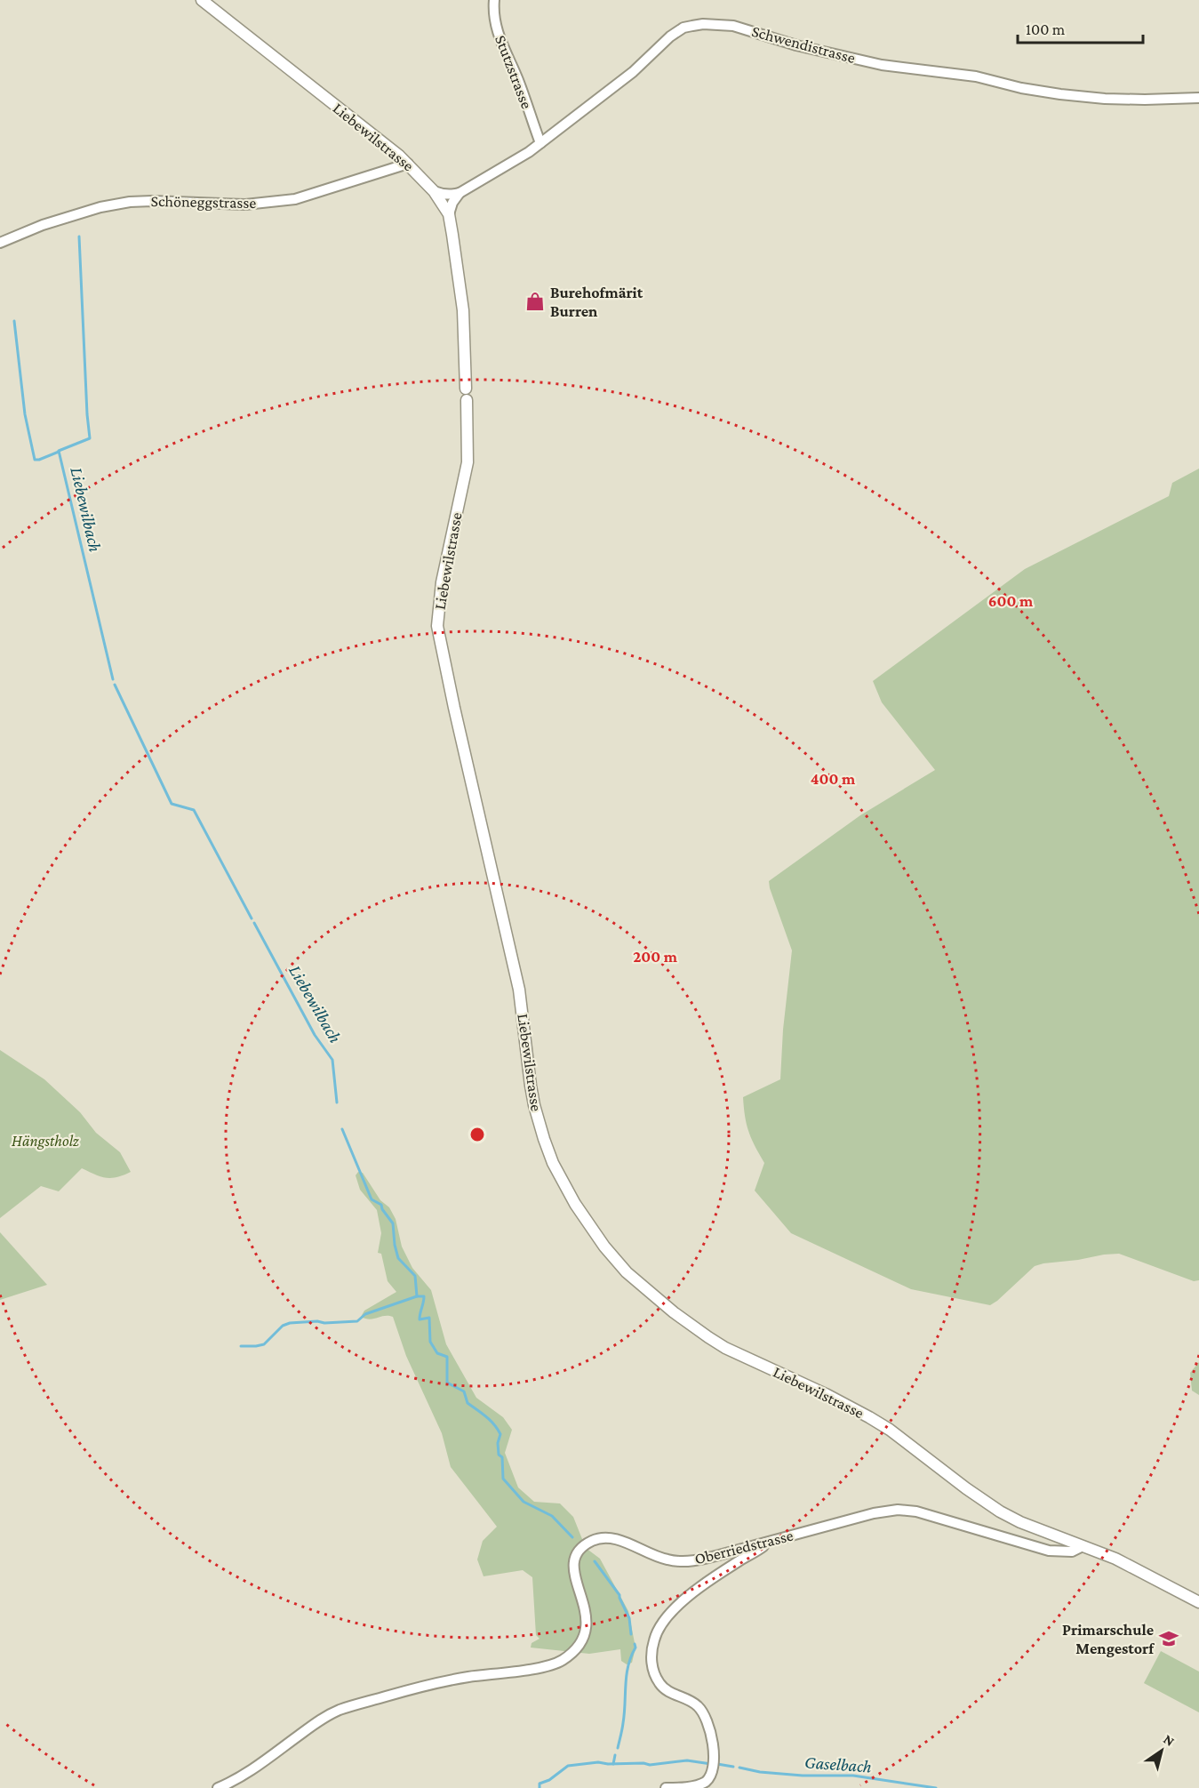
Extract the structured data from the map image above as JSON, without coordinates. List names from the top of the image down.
{
  "streets": {
    "street": [
      "Schwendistrasse",
      "Stutzstrasse",
      "Liebewilstrasse",
      "Schöneggstrasse",
      "Oberriedstrasse"
    ]
  },
  "crossings": [
    ["Schwendistrasse", "Stutzstrasse"],
    ["Liebewilstrasse", "Schöneggstrasse"],
    ["Liebewilstrasse", "Oberriedstrasse"]
  ],
  "water": ["Liebewilbach", "Gaselbach"],
  "parks": ["Hängstholz"],
  "places": {
    "shop": ["Burehofmärit Burren"],
    "school or university": ["Primarschule Mengestorf"]
  },
  "scale_bar": "100 m",
  "north": "top right",
  "rings": ["600 m", "400 m", "200 m"]
}
